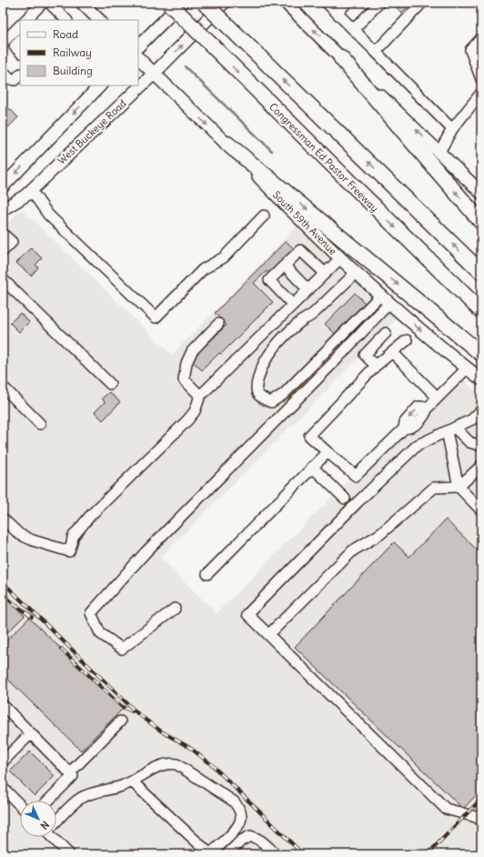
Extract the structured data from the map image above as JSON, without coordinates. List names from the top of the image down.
{
  "streets": {
    "highway": ["Congressman Ed Pastor Freeway"],
    "main road": ["West Buckeye Road", "South 59th Avenue"]
  },
  "crossings": [
    ["West Buckeye Road", "South 59th Avenue"]
  ],
  "one_way": ["South 59th Avenue"],
  "legend": ["Road", "Railway", "Building"],
  "north": "bottom right"
}
